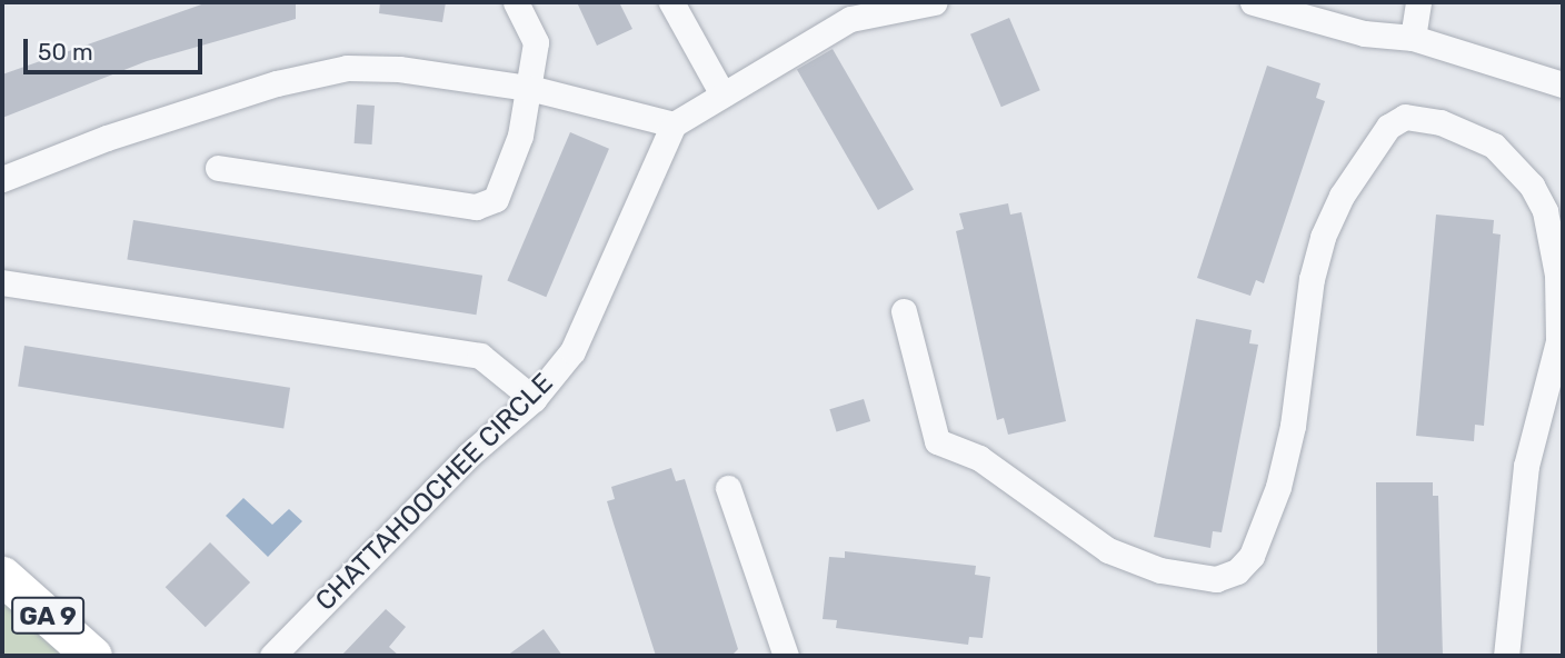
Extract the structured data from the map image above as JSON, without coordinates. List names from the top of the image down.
{
  "streets": {
    "main road": ["GA 9"],
    "street": ["CHATTAHOOCHEE CIRCLE"]
  },
  "scale_bar": "50 m"
}
